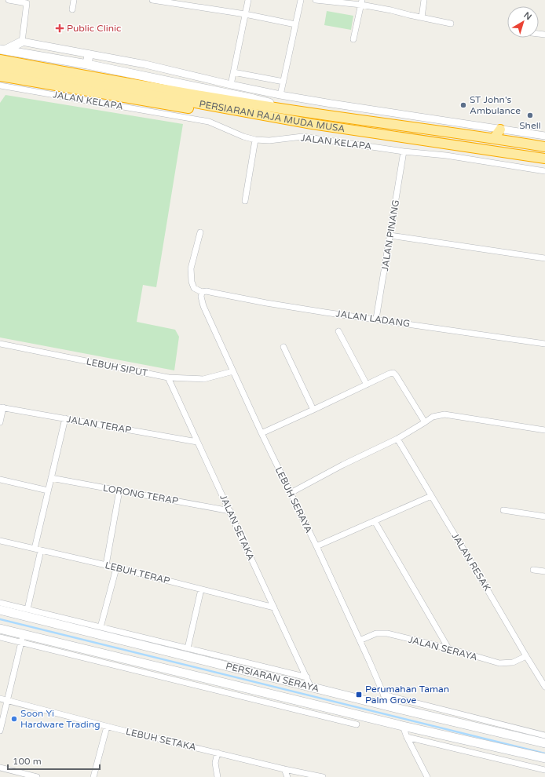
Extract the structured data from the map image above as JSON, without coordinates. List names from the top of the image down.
{
  "streets": {
    "highway": ["PERSIARAN RAJA MUDA MUSA"],
    "main road": ["PERSIARAN SERAYA"],
    "street": [
      "JALAN KELAPA",
      "JALAN PINANG",
      "JALAN LADANG",
      "LEBUH SIPUT",
      "JALAN TERAP",
      "LORONG TERAP",
      "LEBUH SERAYA",
      "JALAN SETAKA",
      "JALAN RESAK",
      "LEBUH TERAP",
      "JALAN SERAYA",
      "LEBUH SETAKA"
    ]
  },
  "crossings": [
    ["JALAN KELAPA", "JALAN PINANG"],
    ["JALAN PINANG", "JALAN LADANG"],
    ["JALAN LADANG", "LEBUH SERAYA"],
    ["LEBUH SIPUT", "LEBUH SERAYA"],
    ["LEBUH SIPUT", "JALAN SETAKA"],
    ["JALAN TERAP", "JALAN SETAKA"],
    ["LORONG TERAP", "JALAN SETAKA"],
    ["LEBUH SERAYA", "JALAN SERAYA"],
    ["LEBUH SERAYA", "PERSIARAN SERAYA"],
    ["JALAN SETAKA", "LEBUH TERAP"],
    ["JALAN SETAKA", "PERSIARAN SERAYA"],
    ["JALAN RESAK", "JALAN SERAYA"]
  ],
  "places": {
    "health": ["Public Clinic"],
    "other": ["ST John's Ambulance", "Shell", "Soon Yi Hardware Trading"],
    "transit": ["Perumahan Taman Palm Grove"]
  },
  "scale_bar": "100 m",
  "north": "top right"
}
